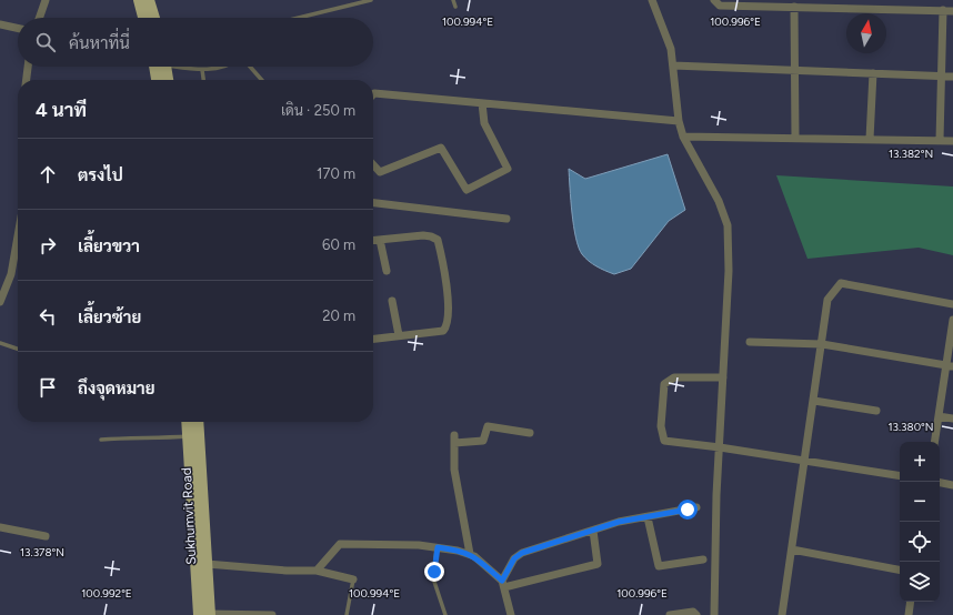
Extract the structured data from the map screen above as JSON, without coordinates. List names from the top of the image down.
{
  "streets": {
    "main road": ["Sukhumvit Road"]
  },
  "north": "top",
  "page": {
    "search": "ค้นหาที่นี่",
    "heading": ["4 นาที", "เดิน · 250 m"],
    "list": [
      ["ตรงไป", "170 m"],
      ["เลี้ยวขวา", "60 m"],
      ["เลี้ยวซ้าย", "20 m"],
      "ถึงจุดหมาย"
    ],
    "map_buttons": ["+", "−"]
  },
  "coordinates": [
    "100.994°E",
    "100.996°E",
    "13.382°N",
    "13.380°N",
    "13.378°N",
    "100.992°E"
  ]
}
